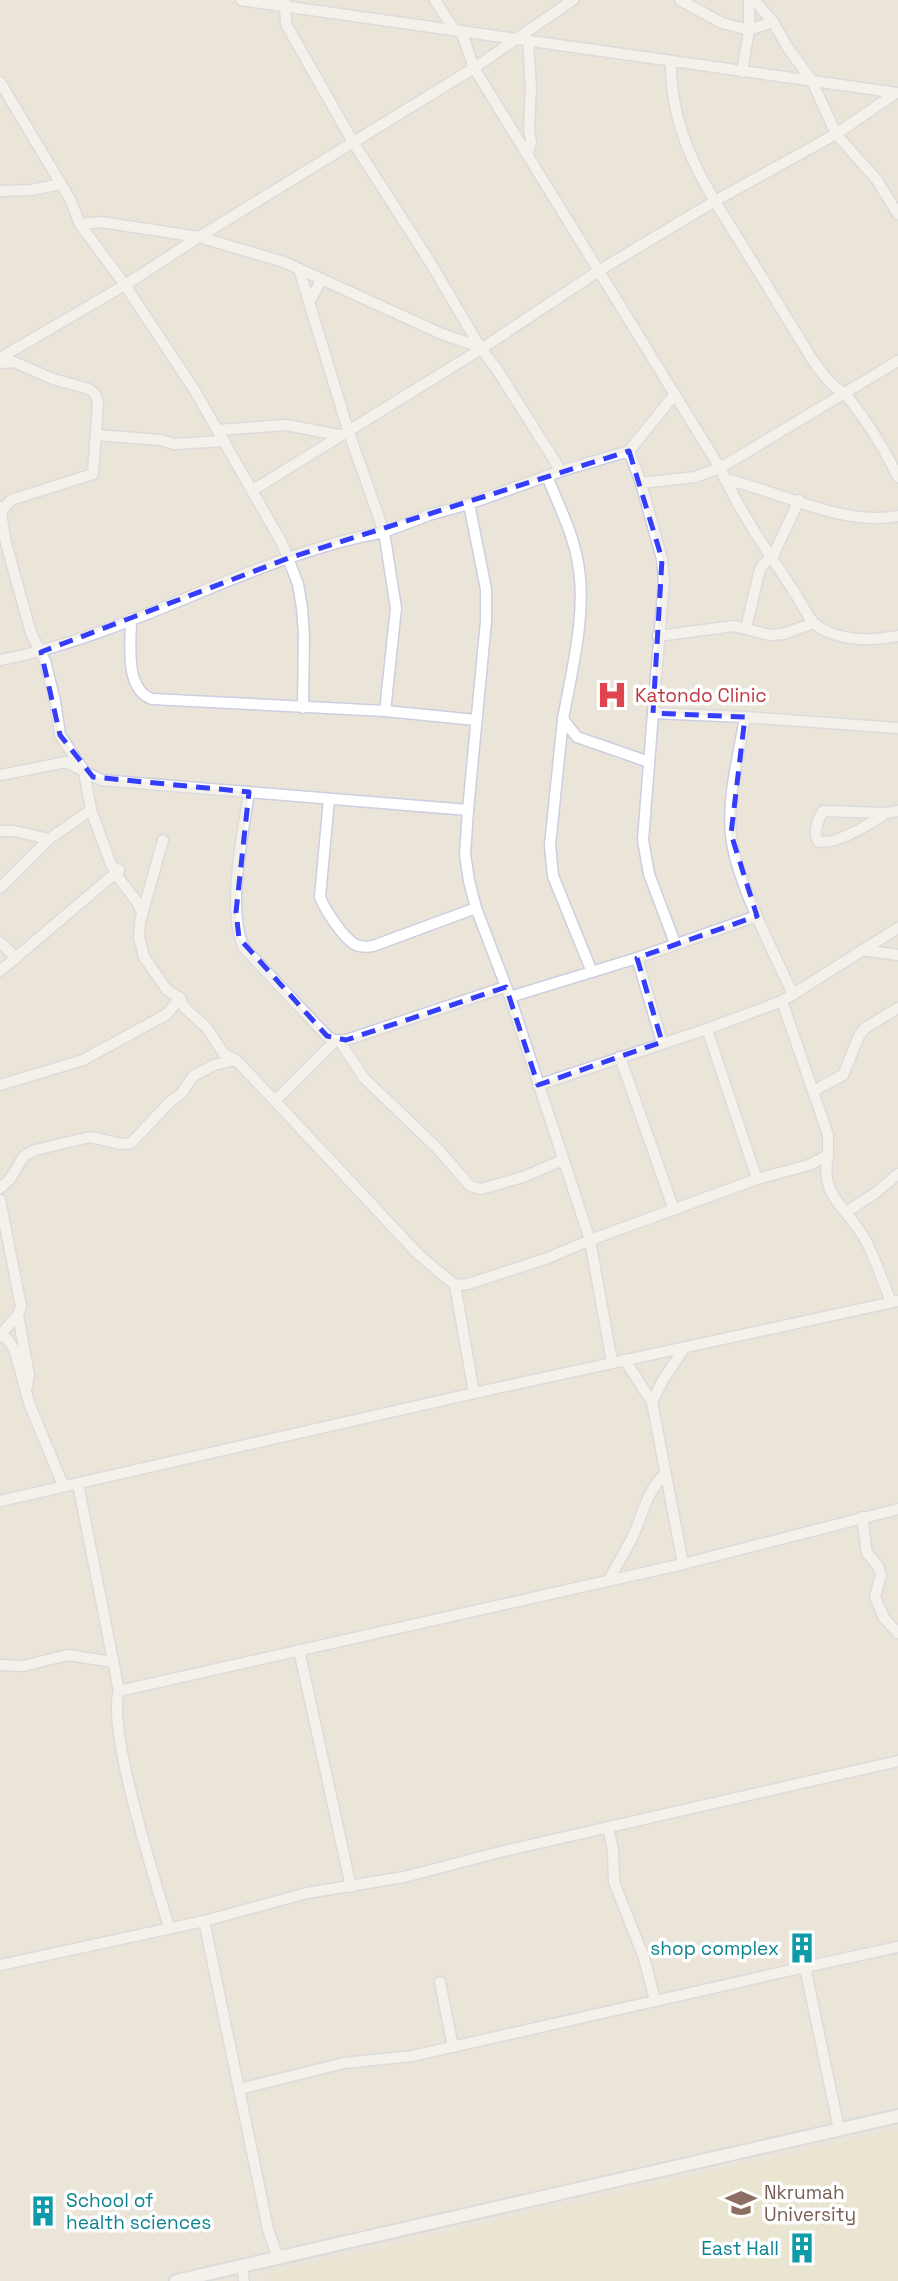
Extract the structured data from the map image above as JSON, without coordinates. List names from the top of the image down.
{
  "places": {
    "hospital": ["Katondo Clinic"],
    "building": ["shop complex", "School of health sciences", "East Hall"],
    "school or university": ["Nkrumah University"]
  }
}
